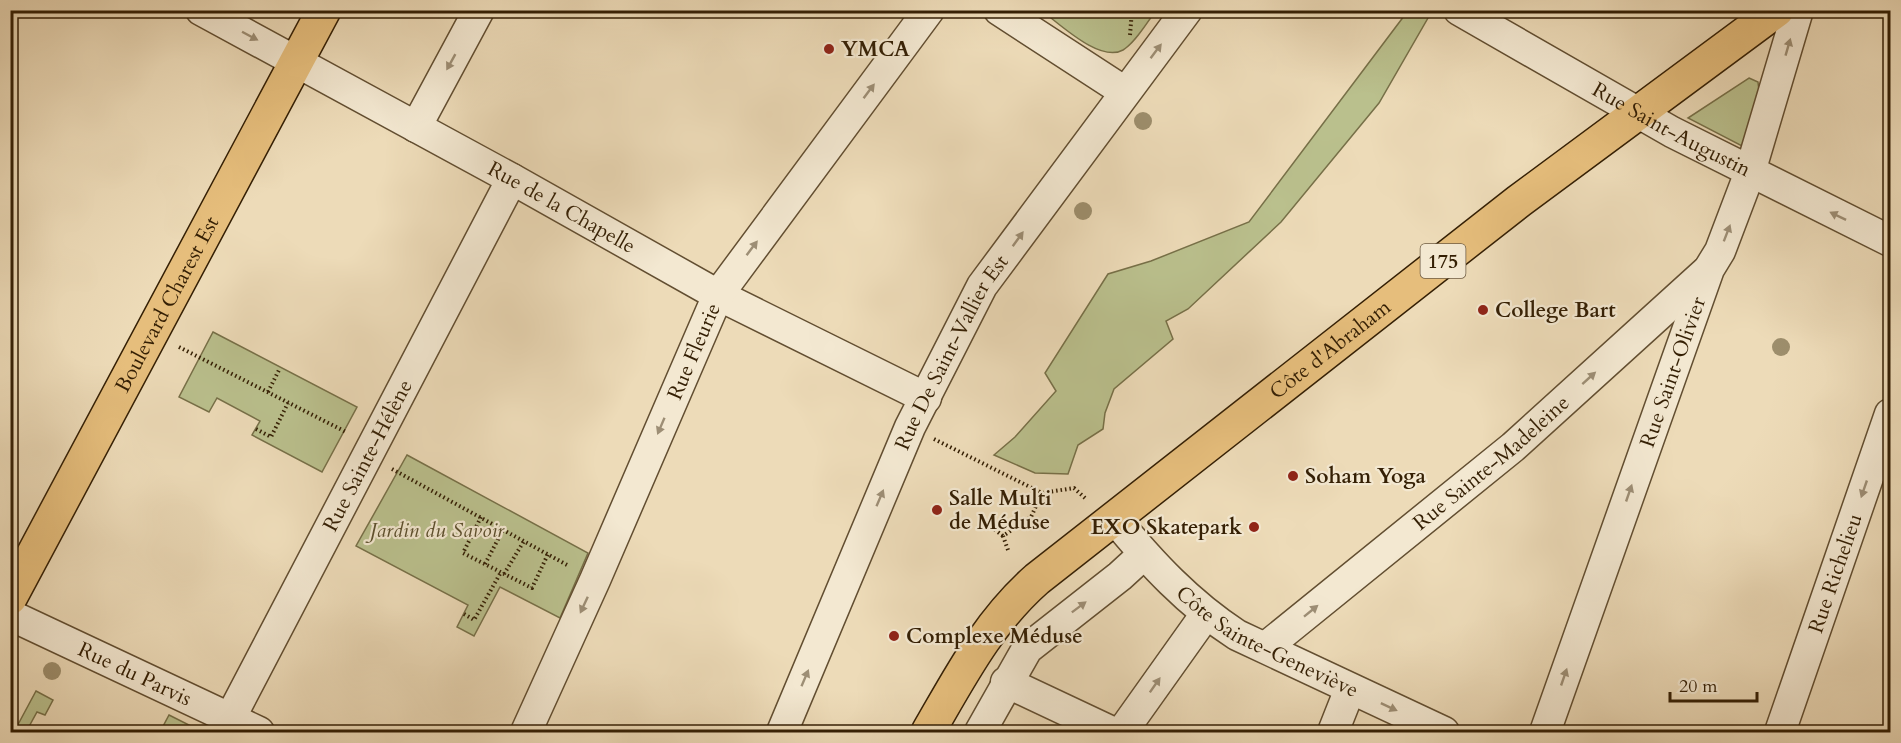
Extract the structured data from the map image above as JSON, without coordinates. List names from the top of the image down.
{
  "streets": {
    "main road": ["175", "Boulevard Charest Est", "Côte d'Abraham"],
    "street": [
      "Rue Saint-Augustin",
      "Rue de la Chapelle",
      "Rue Fleurie",
      "Rue De Saint-Vallier Est",
      "Rue Saint-Olivier",
      "Rue Sainte-Hélène",
      "Rue Sainte-Madeleine",
      "Rue Richelieu",
      "Côte Sainte-Geneviève",
      "Rue du Parvis"
    ]
  },
  "crossings": [
    ["Rue Saint-Augustin", "Côte d'Abraham"],
    ["Rue Saint-Augustin", "Rue Saint-Olivier"],
    ["Rue de la Chapelle", "Boulevard Charest Est"],
    ["Rue de la Chapelle", "Rue Fleurie"],
    ["Rue de la Chapelle", "Rue De Saint-Vallier Est"],
    ["Rue de la Chapelle", "Rue Sainte-Hélène"],
    ["Côte d'Abraham", "Côte Sainte-Geneviève"],
    ["Rue Saint-Olivier", "Rue Sainte-Madeleine"],
    ["Rue Sainte-Hélène", "Rue du Parvis"],
    ["Rue Sainte-Madeleine", "Côte Sainte-Geneviève"]
  ],
  "one_way": ["Rue Saint-Olivier", "Rue Sainte-Madeleine", "Rue Richelieu"],
  "parks": ["Jardin du Savoir"],
  "places": [
    "YMCA",
    "College Bart",
    "Soham Yoga",
    "Salle Multi de Méduse",
    "EXO Skatepark",
    "Complexe Méduse"
  ],
  "scale_bar": "20 m"
}
